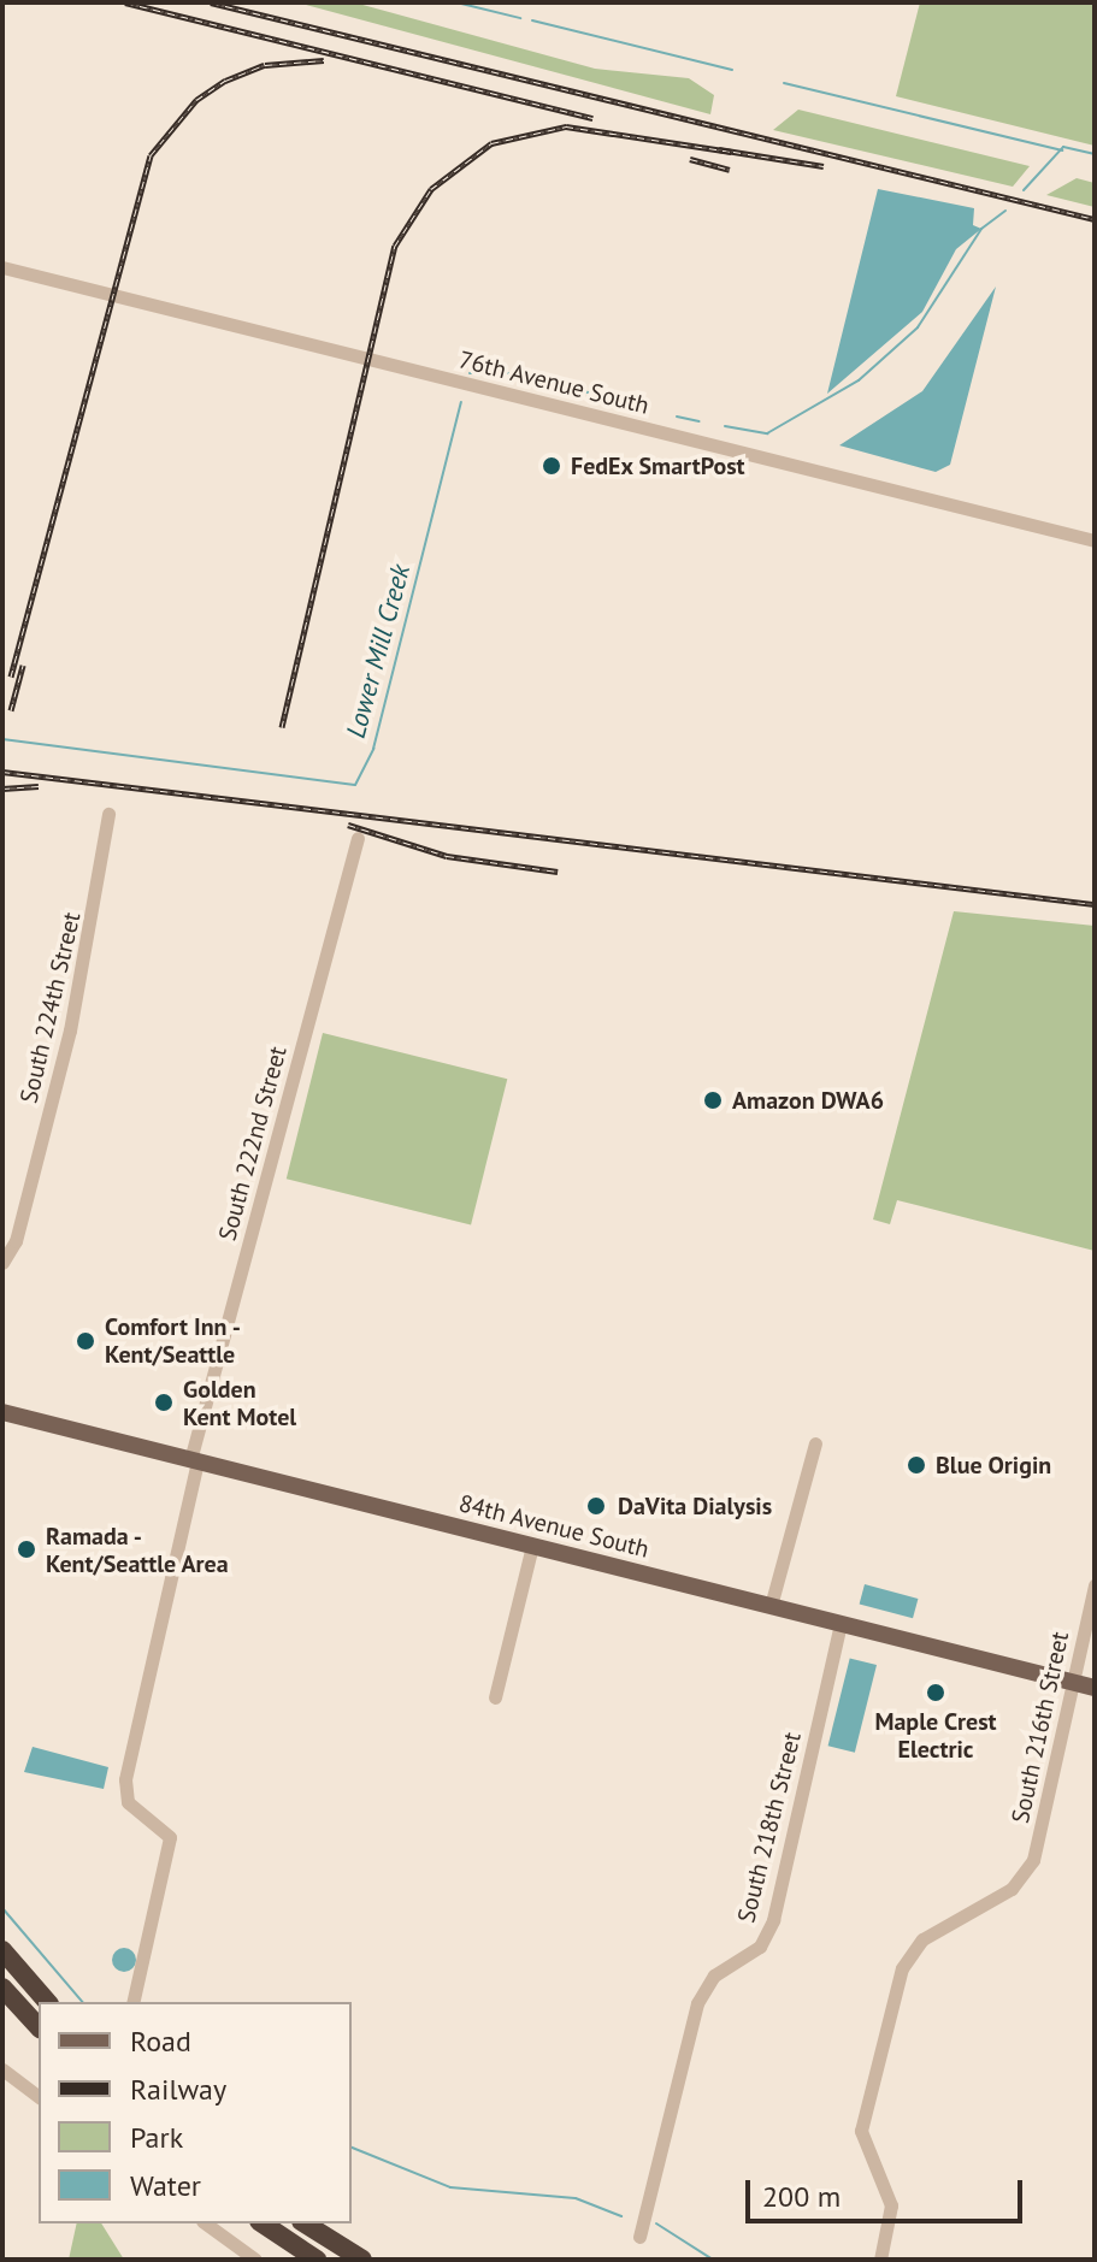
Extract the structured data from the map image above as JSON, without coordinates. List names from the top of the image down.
{
  "streets": {
    "main road": ["84th Avenue South"],
    "street": [
      "76th Avenue South",
      "South 224th Street",
      "South 222nd Street",
      "South 216th Street",
      "South 218th Street"
    ]
  },
  "crossings": [
    ["South 222nd Street", "84th Avenue South"],
    ["84th Avenue South", "South 216th Street"],
    ["84th Avenue South", "South 218th Street"]
  ],
  "water": ["Lower Mill Creek"],
  "places": [
    "FedEx SmartPost",
    "Amazon DWA6",
    "Comfort Inn - Kent/Seattle",
    "Golden Kent Motel",
    "Blue Origin",
    "DaVita Dialysis",
    "Ramada - Kent/Seattle Area",
    "Maple Crest Electric"
  ],
  "legend": [
    "Road",
    "Railway",
    "Park",
    "Water"
  ],
  "scale_bar": "200 m"
}
